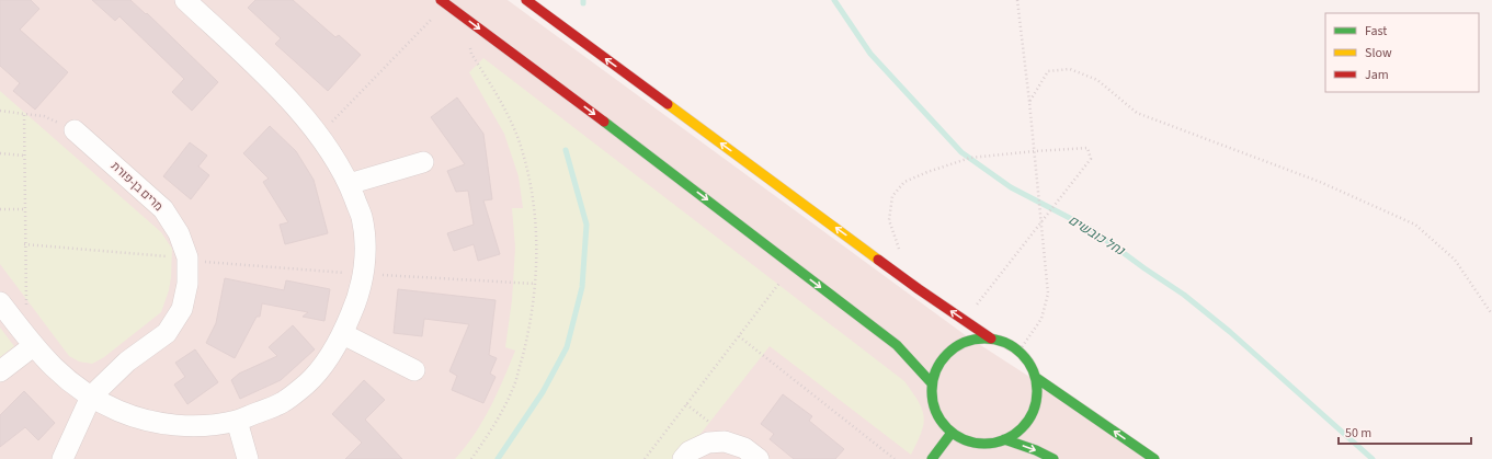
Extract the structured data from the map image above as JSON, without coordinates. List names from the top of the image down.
{
  "streets": {
    "street": ["מרים בן-פורת"]
  },
  "water": ["נחל כובשים"],
  "legend": ["Fast", "Slow", "Jam"],
  "scale_bar": "50 m"
}
